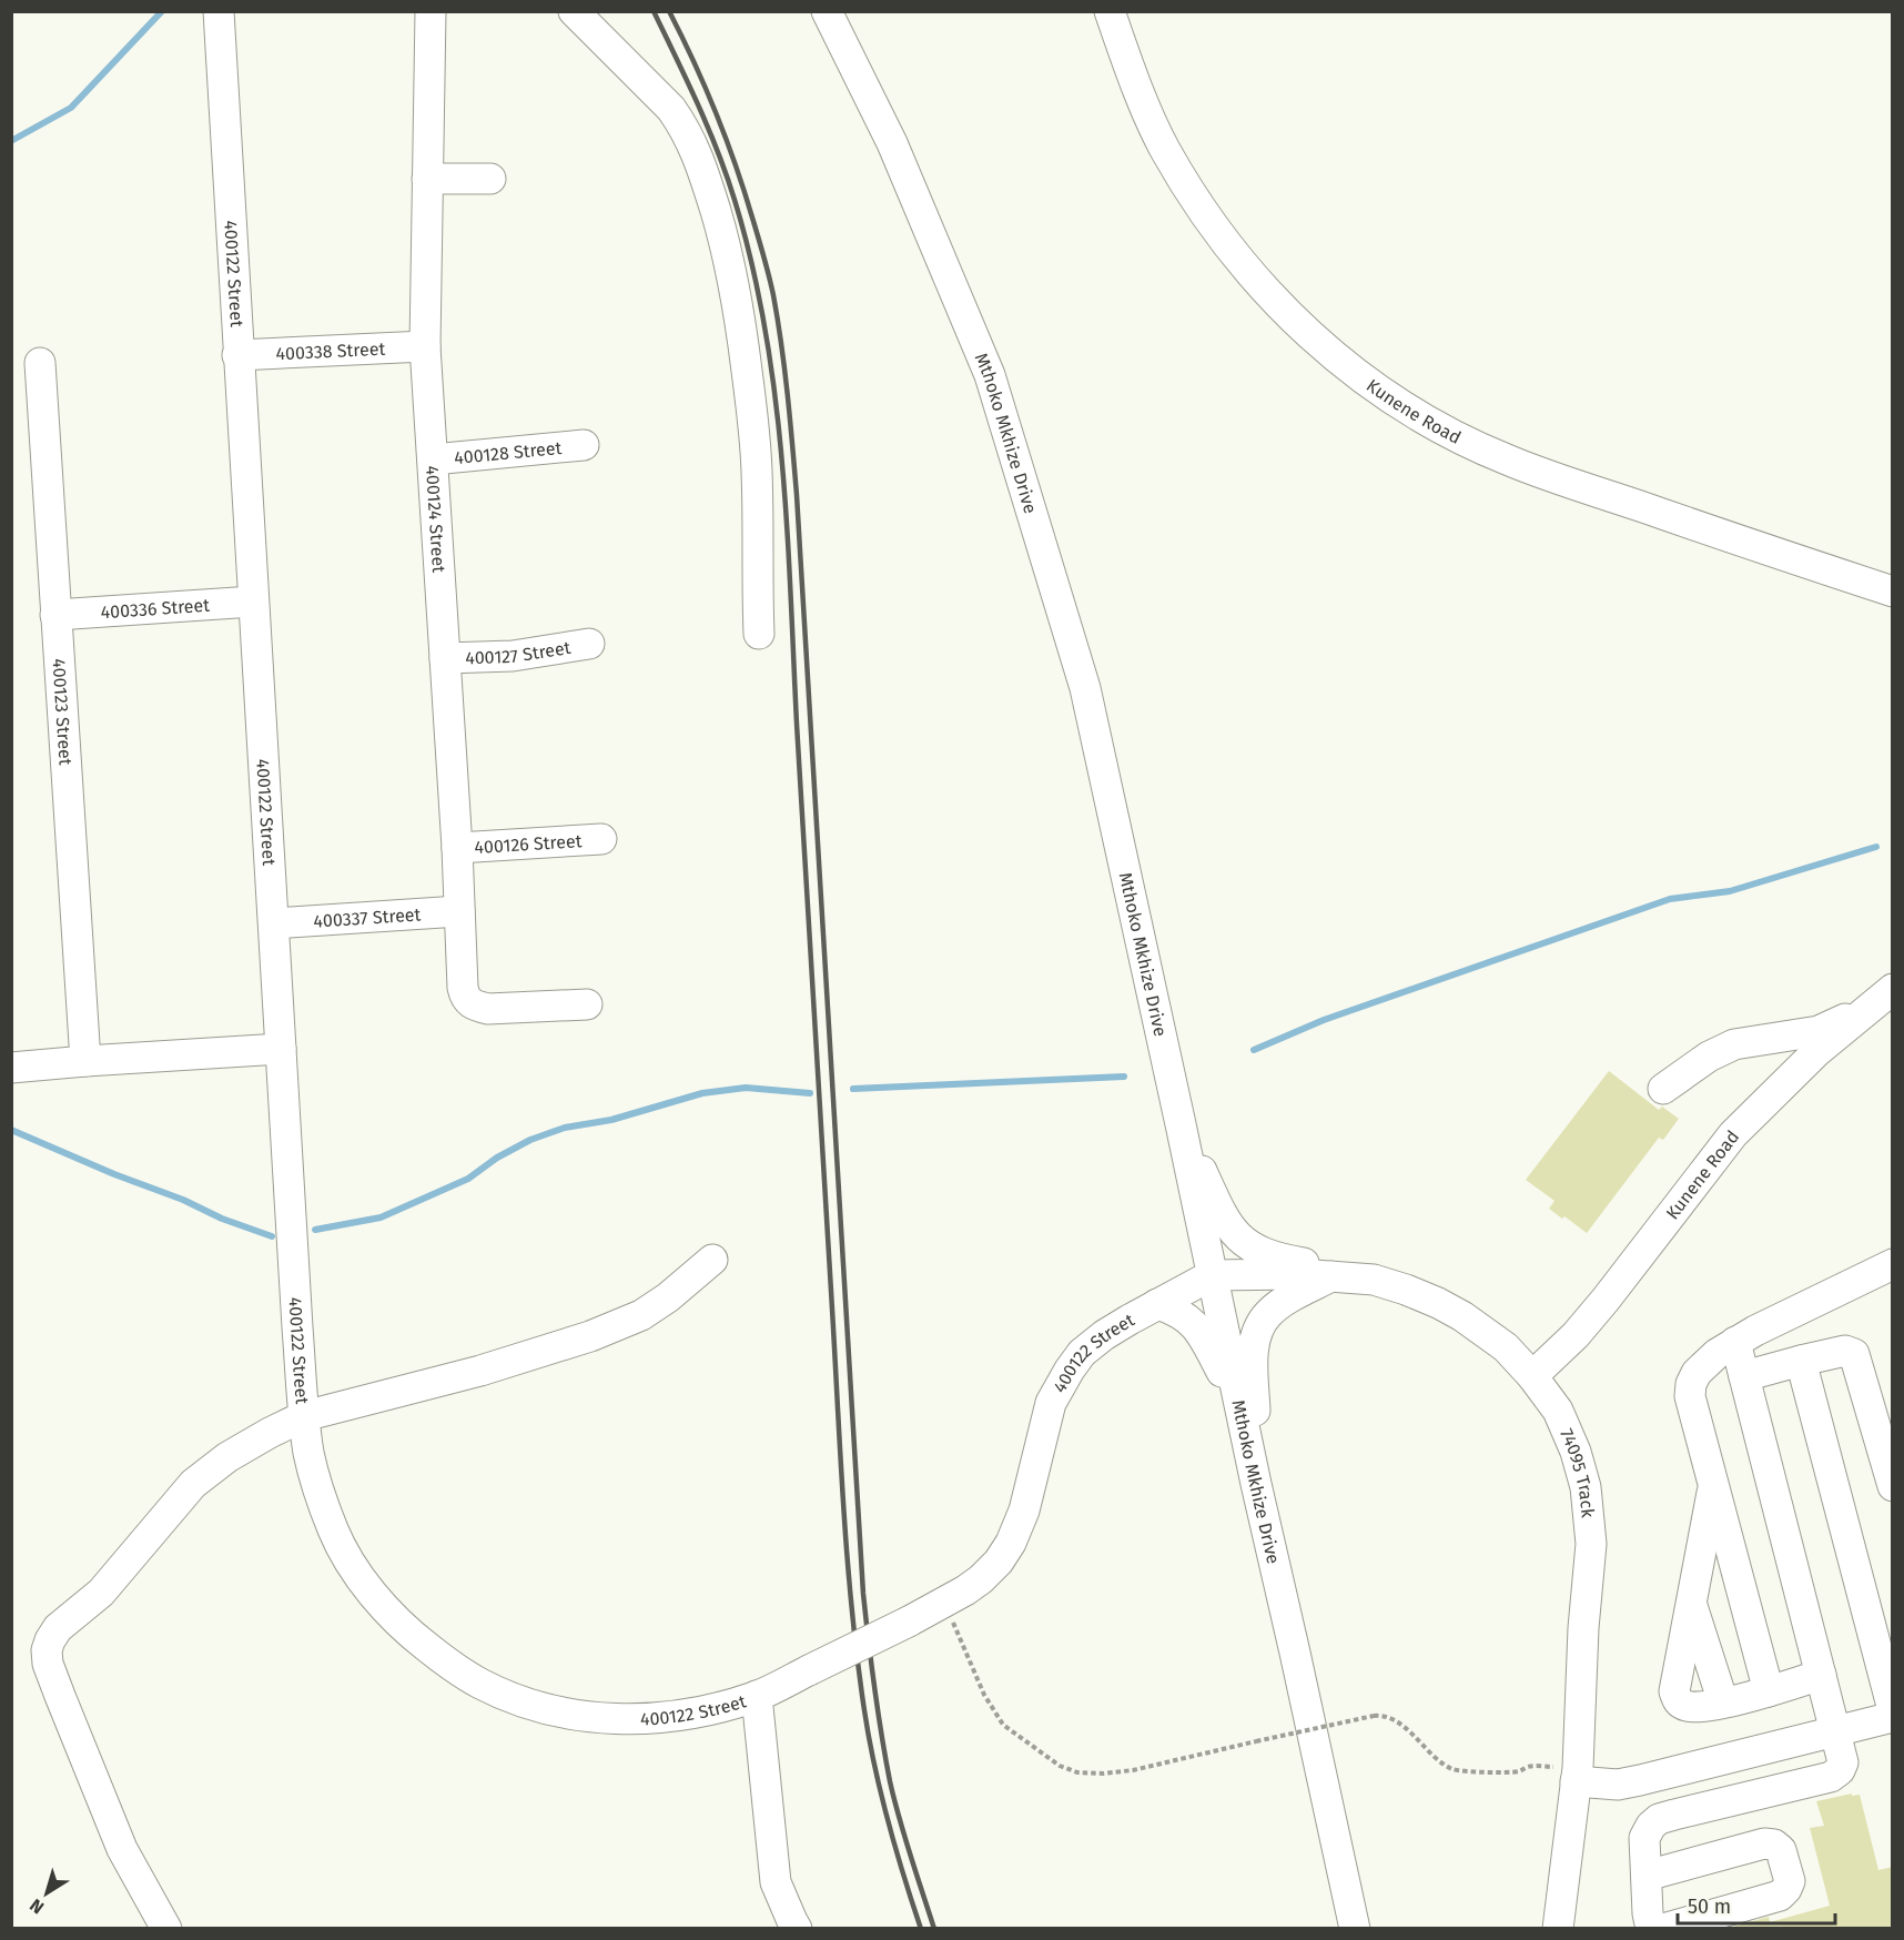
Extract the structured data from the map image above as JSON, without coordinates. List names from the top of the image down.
{
  "streets": {
    "street": [
      "400122 Street",
      "400338 Street",
      "Kunene Road",
      "Mthoko Mkhize Drive",
      "400128 Street",
      "400124 Street",
      "400336 Street",
      "400127 Street",
      "400123 Street",
      "400126 Street",
      "400337 Street",
      "74095 Track"
    ]
  },
  "crossings": [
    ["400122 Street", "400338 Street"],
    ["400122 Street", "Mthoko Mkhize Drive"],
    ["400122 Street", "400336 Street"],
    ["400122 Street", "400337 Street"],
    ["400122 Street", "74095 Track"],
    ["400338 Street", "400124 Street"],
    ["Kunene Road", "74095 Track"],
    ["Mthoko Mkhize Drive", "74095 Track"],
    ["400128 Street", "400124 Street"],
    ["400124 Street", "400127 Street"],
    ["400124 Street", "400126 Street"],
    ["400124 Street", "400337 Street"],
    ["400336 Street", "400123 Street"]
  ],
  "scale_bar": "50 m",
  "north": "bottom left"
}
